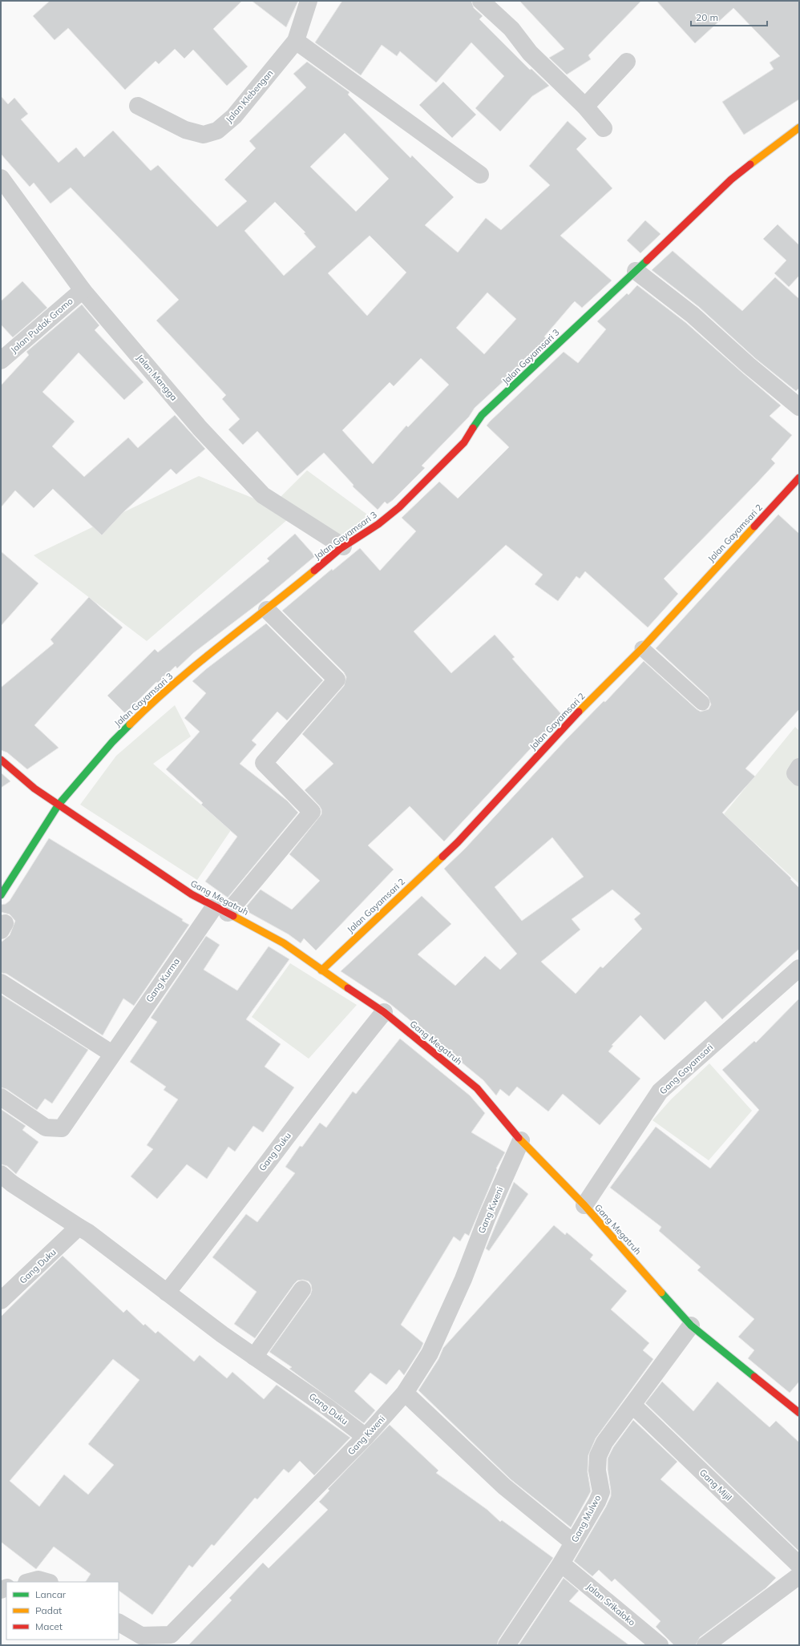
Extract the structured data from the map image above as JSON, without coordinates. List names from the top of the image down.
{
  "streets": {
    "street": [
      "Jalan Klebengan",
      "Jalan Pudak Gromo",
      "Jalan Gayamsari 3",
      "Jalan Mangga",
      "Jalan Gayamsari 2",
      "Gang Megatruh",
      "Gang Kurma",
      "Gang Gayamsari",
      "Gang Duku",
      "Gang Kweni",
      "Gang Mijil",
      "Gang Mulwo",
      "Jalan Srikaloko"
    ]
  },
  "crossings": [
    ["Jalan Pudak Gromo", "Jalan Mangga"],
    ["Jalan Gayamsari 3", "Jalan Mangga"],
    ["Jalan Gayamsari 3", "Gang Megatruh"],
    ["Jalan Gayamsari 3", "Gang Kurma"],
    ["Jalan Gayamsari 2", "Gang Megatruh"],
    ["Gang Megatruh", "Gang Kurma"],
    ["Gang Megatruh", "Gang Gayamsari"],
    ["Gang Megatruh", "Gang Duku"],
    ["Gang Megatruh", "Gang Kweni"],
    ["Gang Megatruh", "Gang Mulwo"],
    ["Gang Duku", "Gang Kweni"],
    ["Gang Mijil", "Gang Mulwo"],
    ["Gang Mulwo", "Jalan Srikaloko"]
  ],
  "legend": ["Lancar", "Padat", "Macet"],
  "scale_bar": "20 m"
}
